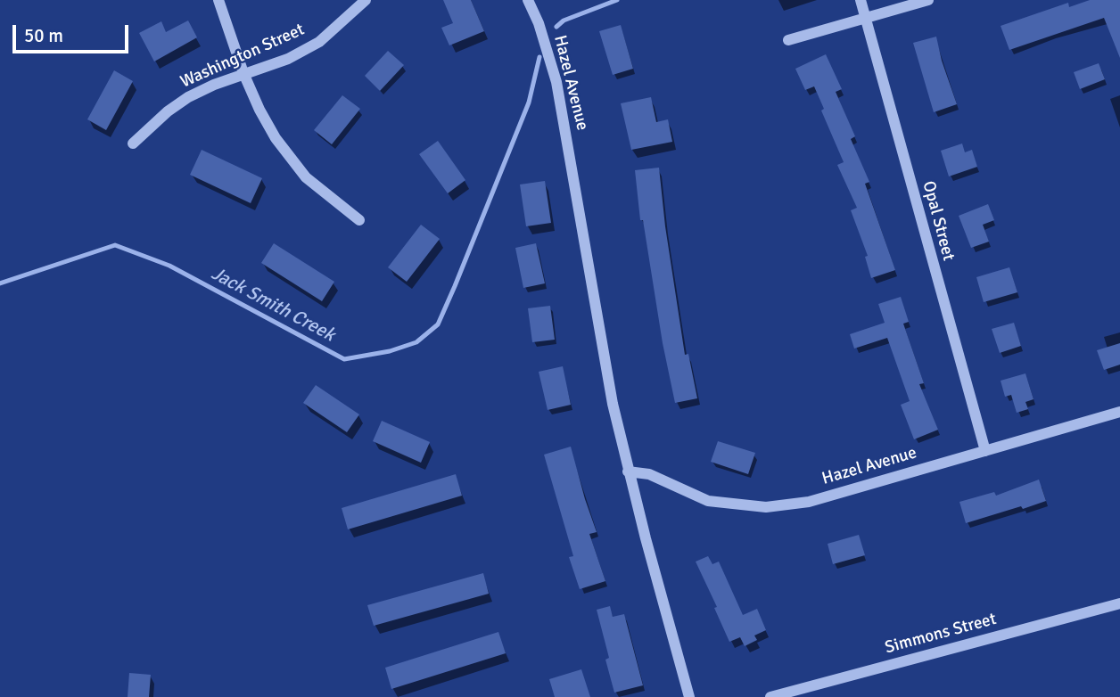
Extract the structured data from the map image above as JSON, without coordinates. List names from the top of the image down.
{
  "streets": {
    "street": [
      "Washington Street",
      "Hazel Avenue",
      "Opal Street",
      "Simmons Street"
    ]
  },
  "crossings": [
    ["Hazel Avenue", "Opal Street"]
  ],
  "water": ["Jack Smith Creek"],
  "scale_bar": "50 m"
}
